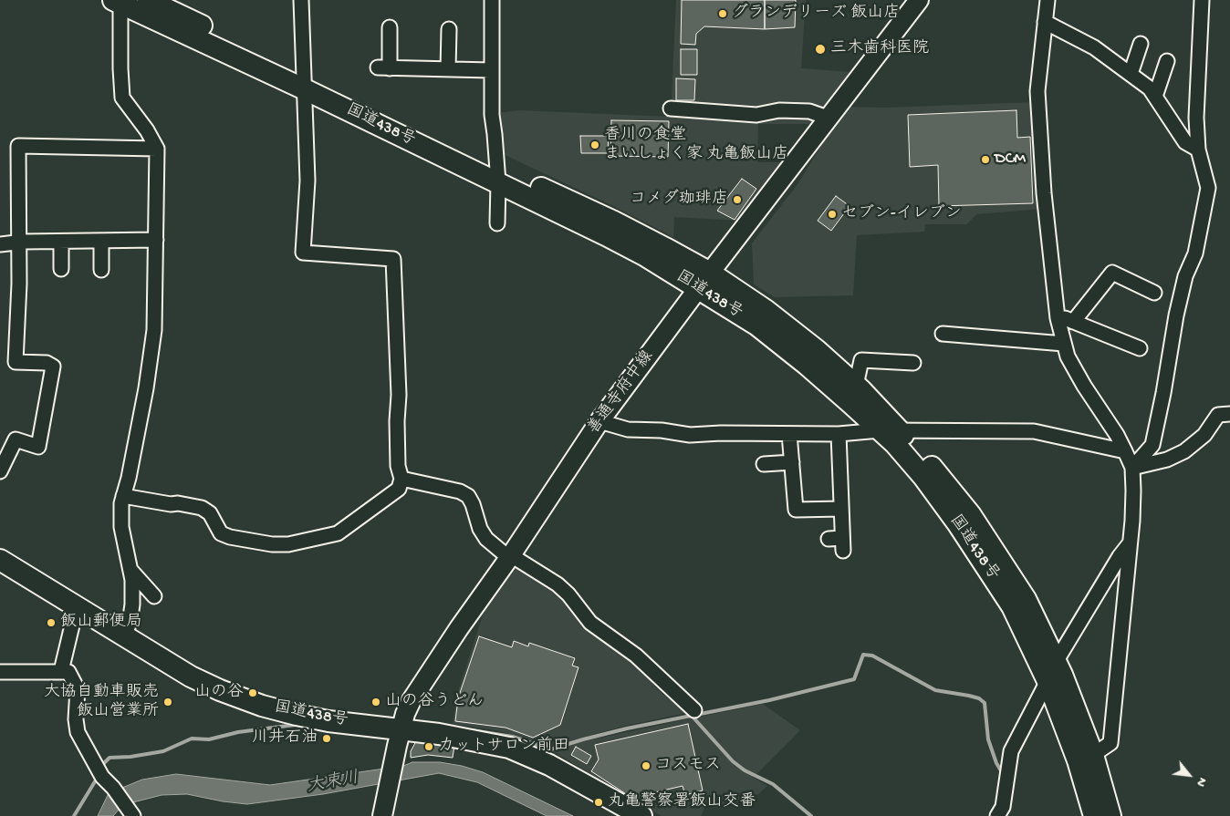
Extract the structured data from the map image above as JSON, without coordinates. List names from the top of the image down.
{
  "streets": {
    "highway": ["国道438号"],
    "main road": ["善通寺府中線"]
  },
  "crossings": [
    ["国道438号", "善通寺府中線"]
  ],
  "water": ["大束川"],
  "places": [
    "グランデリーズ 飯山店",
    "三木歯科医院",
    "香川の食堂 まいしょく家 丸亀飯山店",
    "DCM",
    "コメダ珈琲店",
    "セブン-イレブン",
    "飯山郵便局",
    "山の谷",
    "大協自動車販売 飯山営業所",
    "山の谷うどん",
    "川井石油",
    "カットサロン前田",
    "コスモス",
    "丸亀警察署飯山交番"
  ],
  "north": "bottom right"
}
